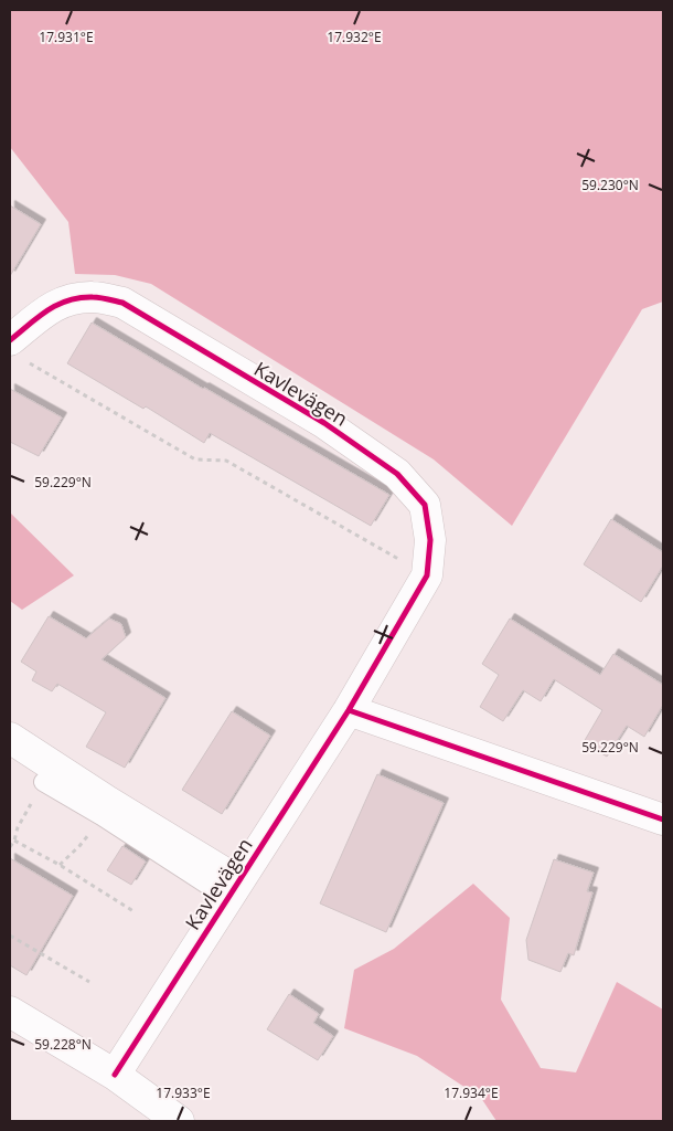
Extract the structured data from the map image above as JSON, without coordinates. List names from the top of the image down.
{
  "streets": {
    "street": ["Kavlevägen"]
  },
  "coordinates": [
    "17.931°E",
    "17.932°E",
    "59.230°N",
    "59.229°N",
    "59.228°N",
    "17.933°E",
    "17.934°E"
  ]
}
